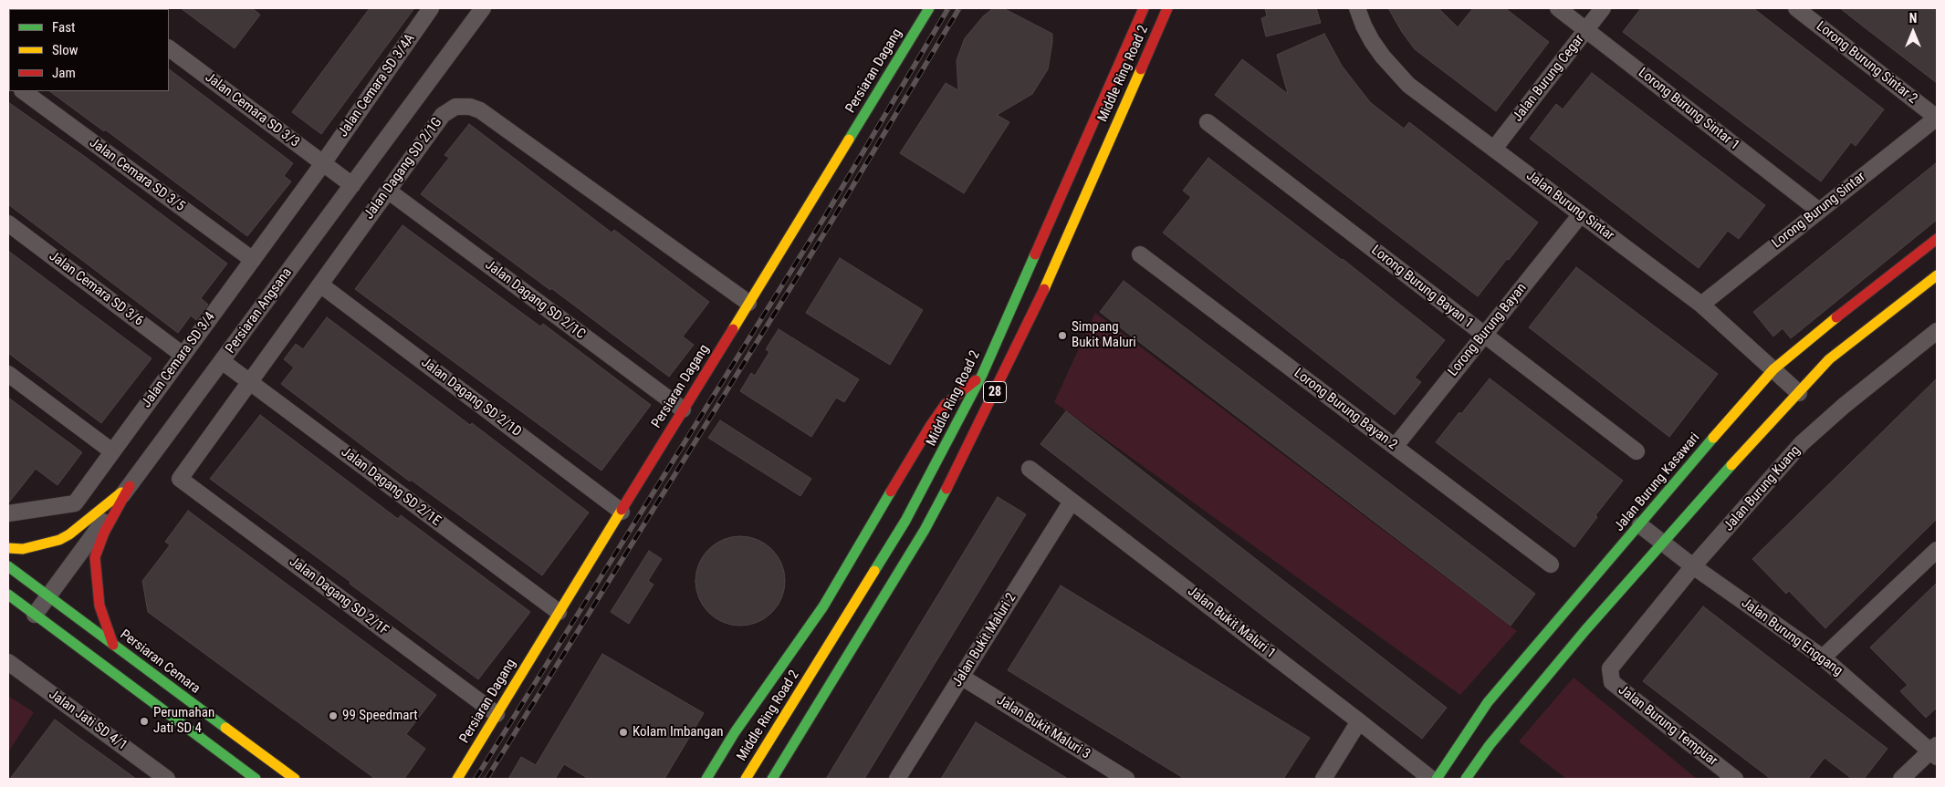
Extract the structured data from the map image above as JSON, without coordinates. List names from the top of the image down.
{
  "streets": {
    "main road": [
      "Persiaran Dagang",
      "Middle Ring Road 2",
      "28",
      "Jalan Burung Kasawari",
      "Persiaran Cemara"
    ],
    "street": [
      "Lorong Burung Sintar 2",
      "Jalan Burung Cegar",
      "Jalan Cemara SD 3/4A",
      "Lorong Burung Sintar 1",
      "Jalan Cemara SD 3/3",
      "Jalan Dagang SD 2/1G",
      "Jalan Cemara SD 3/5",
      "Jalan Burung Sintar",
      "Lorong Burung Sintar",
      "Lorong Burung Bayan 1",
      "Jalan Cemara SD 3/6",
      "Jalan Dagang SD 2/1C",
      "Persiaran Angsana",
      "Lorong Burung Bayan",
      "Jalan Cemara SD 3/4",
      "Jalan Dagang SD 2/1D",
      "Lorong Burung Bayan 2",
      "Jalan Dagang SD 2/1E",
      "Jalan Burung Kuang",
      "Jalan Dagang SD 2/1F",
      "Jalan Bukit Maluri 1",
      "Jalan Burung Enggang",
      "Jalan Bukit Maluri 2",
      "Jalan Jati SD 4/1",
      "Jalan Burung Tempuar",
      "Jalan Bukit Maluri 3"
    ]
  },
  "crossings": [
    ["Lorong Burung Sintar 2", "Lorong Burung Sintar"],
    ["Persiaran Dagang", "Jalan Dagang SD 2/1G"],
    ["Persiaran Dagang", "Jalan Dagang SD 2/1C"],
    ["Persiaran Dagang", "Jalan Dagang SD 2/1D"],
    ["Persiaran Dagang", "Jalan Dagang SD 2/1E"],
    ["Persiaran Dagang", "Jalan Dagang SD 2/1F"],
    ["Jalan Burung Cegar", "Lorong Burung Sintar 1"],
    ["Jalan Burung Cegar", "Jalan Burung Sintar"],
    ["Jalan Cemara SD 3/4A", "Jalan Cemara SD 3/3"],
    ["Jalan Cemara SD 3/4A", "Jalan Cemara SD 3/4"],
    ["Lorong Burung Sintar 1", "Lorong Burung Sintar"],
    ["Jalan Cemara SD 3/3", "Persiaran Angsana"],
    ["Jalan Cemara SD 3/3", "Jalan Cemara SD 3/4"],
    ["Jalan Dagang SD 2/1G", "Jalan Dagang SD 2/1C"],
    ["Jalan Dagang SD 2/1G", "Jalan Dagang SD 2/1D"],
    ["Jalan Dagang SD 2/1G", "Jalan Dagang SD 2/1E"],
    ["Jalan Dagang SD 2/1G", "Jalan Dagang SD 2/1F"],
    ["Jalan Cemara SD 3/5", "Jalan Cemara SD 3/4"],
    ["Jalan Burung Sintar", "Lorong Burung Sintar"],
    ["Jalan Burung Sintar", "Lorong Burung Bayan"],
    ["Jalan Burung Sintar", "Jalan Burung Kasawari"],
    ["Lorong Burung Bayan 1", "Lorong Burung Bayan"],
    ["Jalan Cemara SD 3/6", "Jalan Cemara SD 3/4"],
    ["Persiaran Angsana", "Jalan Dagang SD 2/1E"],
    ["Persiaran Angsana", "Persiaran Cemara"],
    ["Lorong Burung Bayan", "Lorong Burung Bayan 2"],
    ["Jalan Burung Kasawari", "Jalan Burung Enggang"],
    ["Jalan Burung Kuang", "Jalan Burung Enggang"],
    ["Jalan Burung Kuang", "Jalan Burung Tempuar"],
    ["Jalan Bukit Maluri 1", "Jalan Bukit Maluri 2"],
    ["Jalan Bukit Maluri 2", "Jalan Bukit Maluri 3"]
  ],
  "places": [
    "Simpang Bukit Maluri",
    "99 Speedmart",
    "Perumahan Jati SD 4",
    "Kolam Imbangan"
  ],
  "legend": ["Fast", "Slow", "Jam"],
  "north": "top"
}
